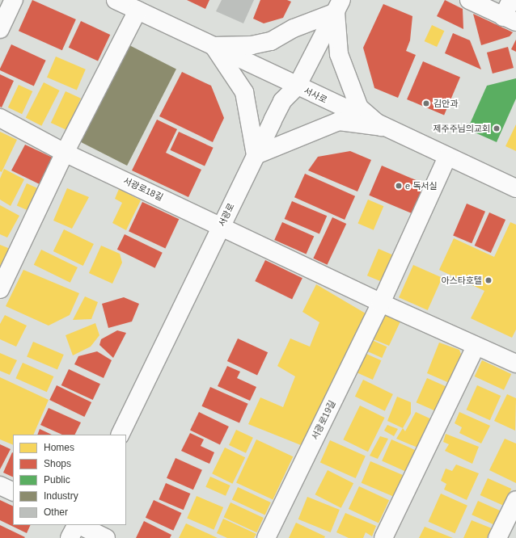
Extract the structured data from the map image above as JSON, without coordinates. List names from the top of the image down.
{
  "streets": {
    "street": [
      "서사로",
      "서광로18길",
      "서광로",
      "서광로19길"
    ]
  },
  "crossings": [
    ["서사로", "서광로"],
    ["서사로", "서광로19길"],
    ["서광로18길", "서광로"]
  ],
  "places": [
    "김안과",
    "제주주님의교회",
    "e 독서실",
    "아스타호텔"
  ],
  "legend": [
    "Homes",
    "Shops",
    "Public",
    "Industry",
    "Other"
  ]
}
